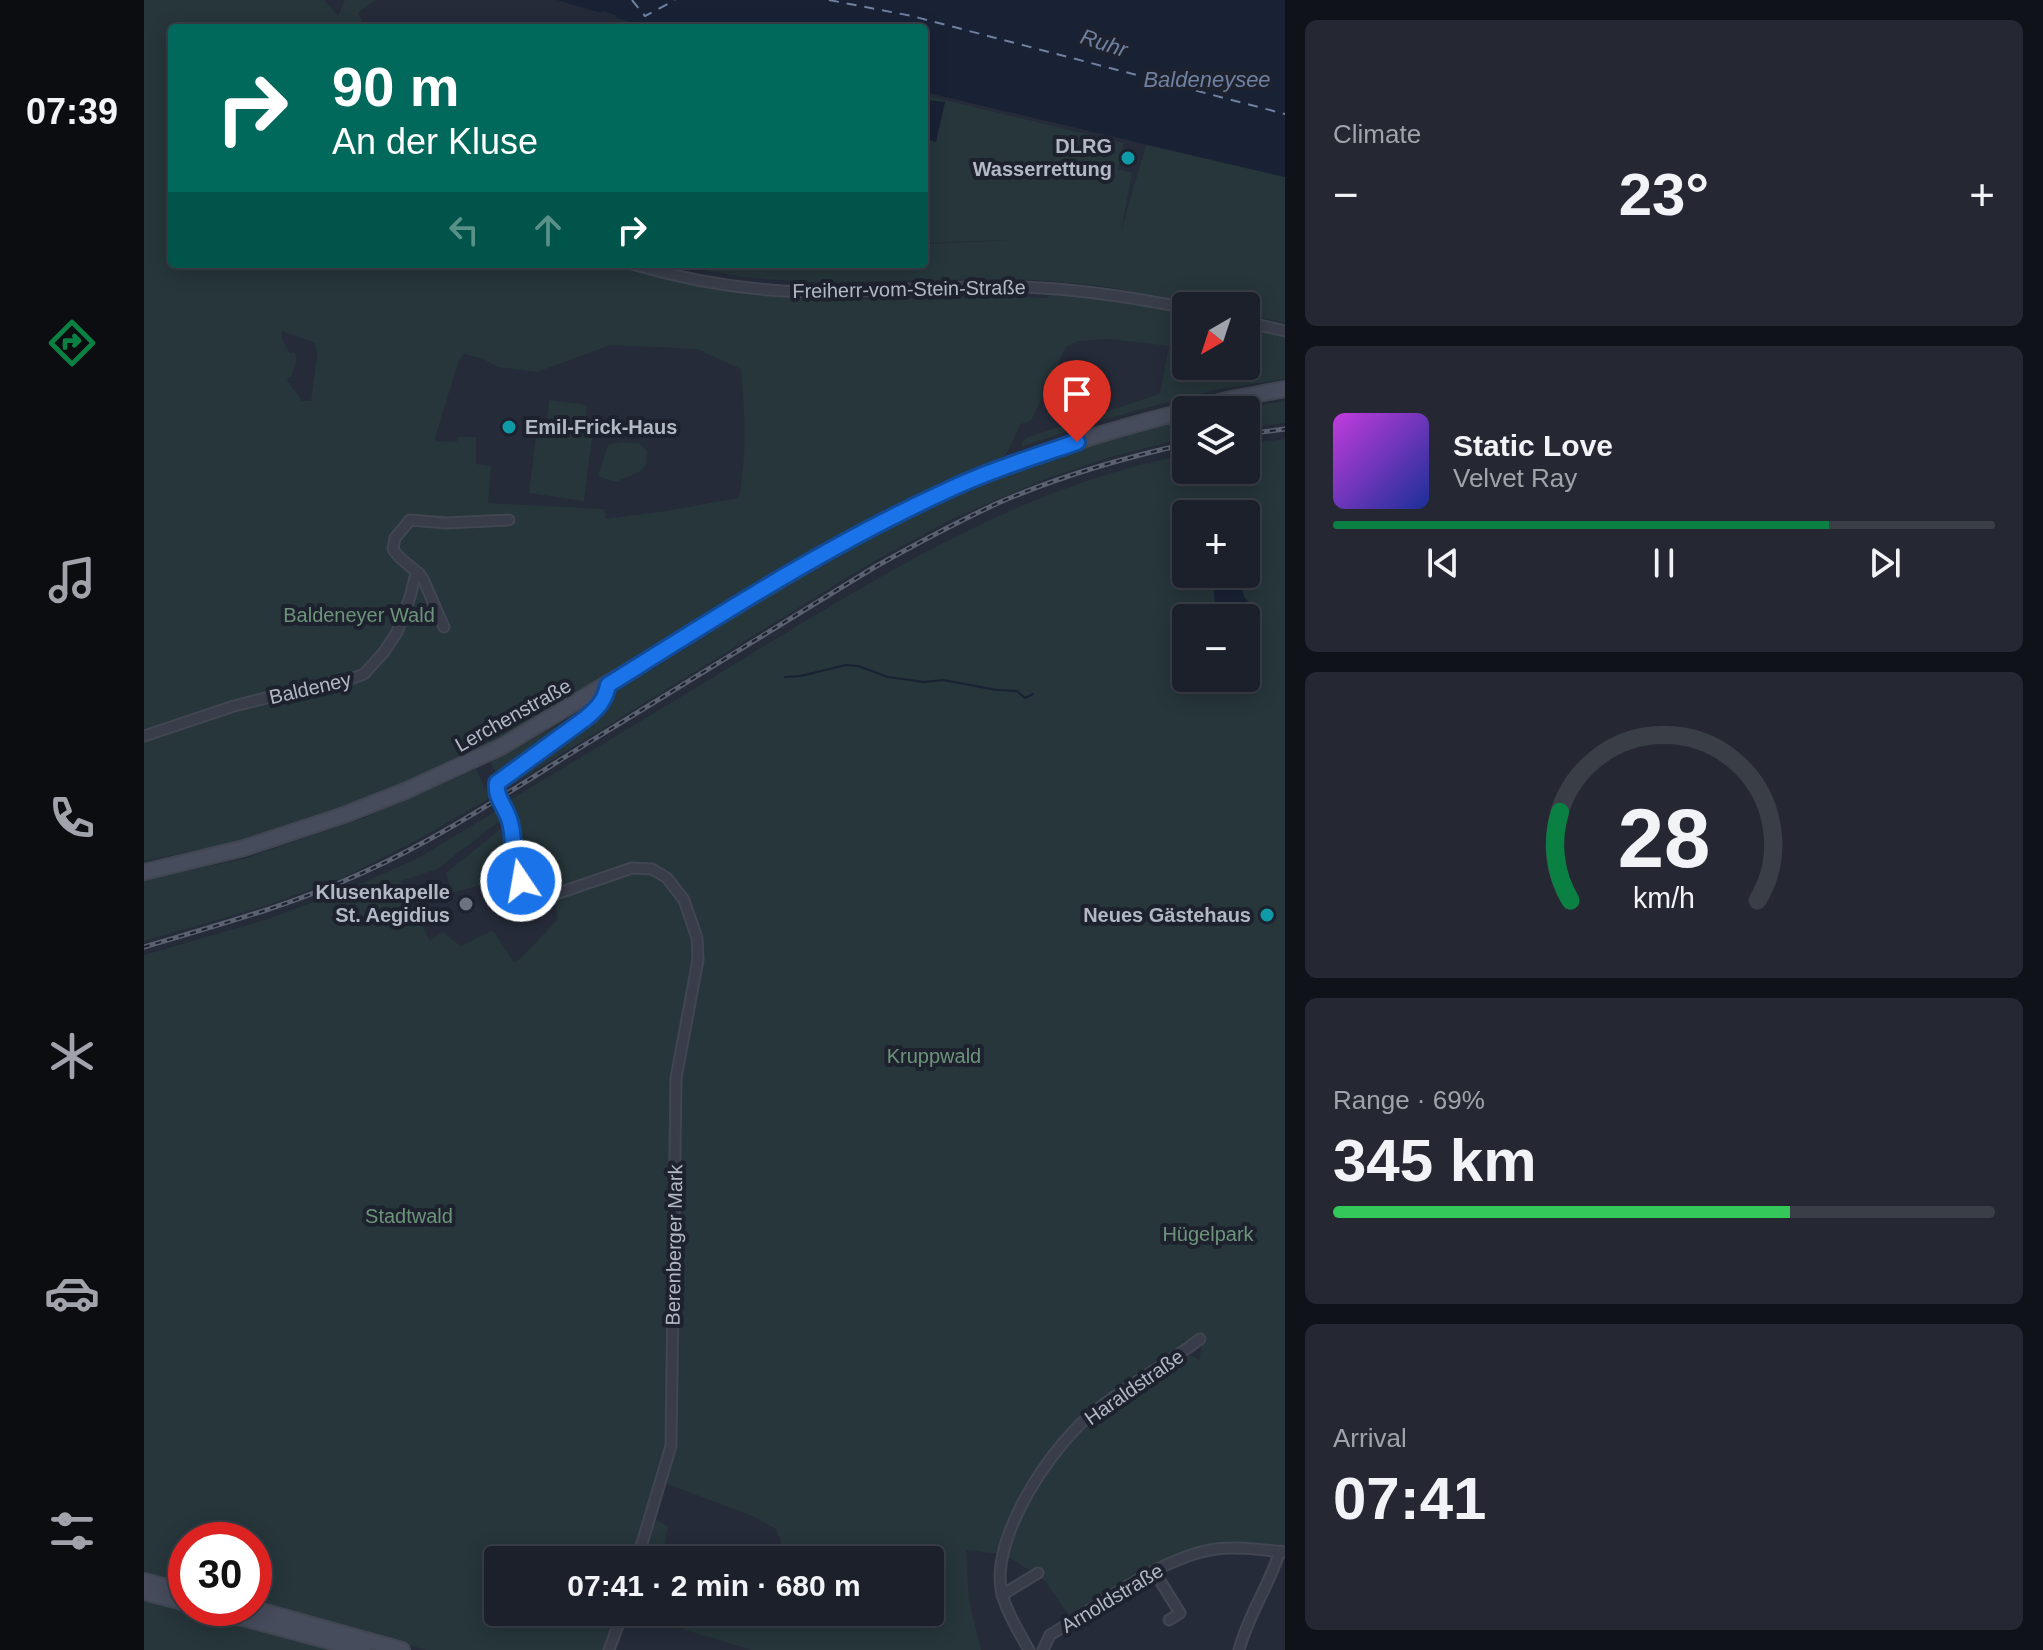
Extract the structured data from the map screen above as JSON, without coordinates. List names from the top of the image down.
{
  "streets": {
    "main road": ["Lerchenstraße"],
    "street": [
      "Freiherr-vom-Stein-Straße",
      "Baldeney",
      "Berenberger Mark",
      "Haraldstraße",
      "Arnoldstraße"
    ]
  },
  "crossings": [
    ["Lerchenstraße", "Berenberger Mark"]
  ],
  "water": ["Ruhr", "Baldeneysee"],
  "parks": [
    "Baldeneyer Wald",
    "Kruppwald",
    "Stadtwald",
    "Hügelpark"
  ],
  "places": [
    "DLRG Wasserrettung",
    "Emil-Frick-Haus",
    "Klusenkapelle St. Aegidius",
    "Neues Gästehaus"
  ],
  "north": "bottom left",
  "page": {
    "tabs": "07:39",
    "tile": [
      "Climate",
      ["Range · 69%", "345 km"],
      ["Arrival", "07:41"]
    ],
    "turn": ["90 m", "An der Kluse"],
    "heat": ["−", "23°", "+"],
    "map_buttons": ["+", "−"],
    "song": ["Static Love", "Velvet Ray"],
    "limit": "30",
    "trip": "07:41 · 2 min · 680 m",
    "gauge": ["28", "km/h"]
  }
}
